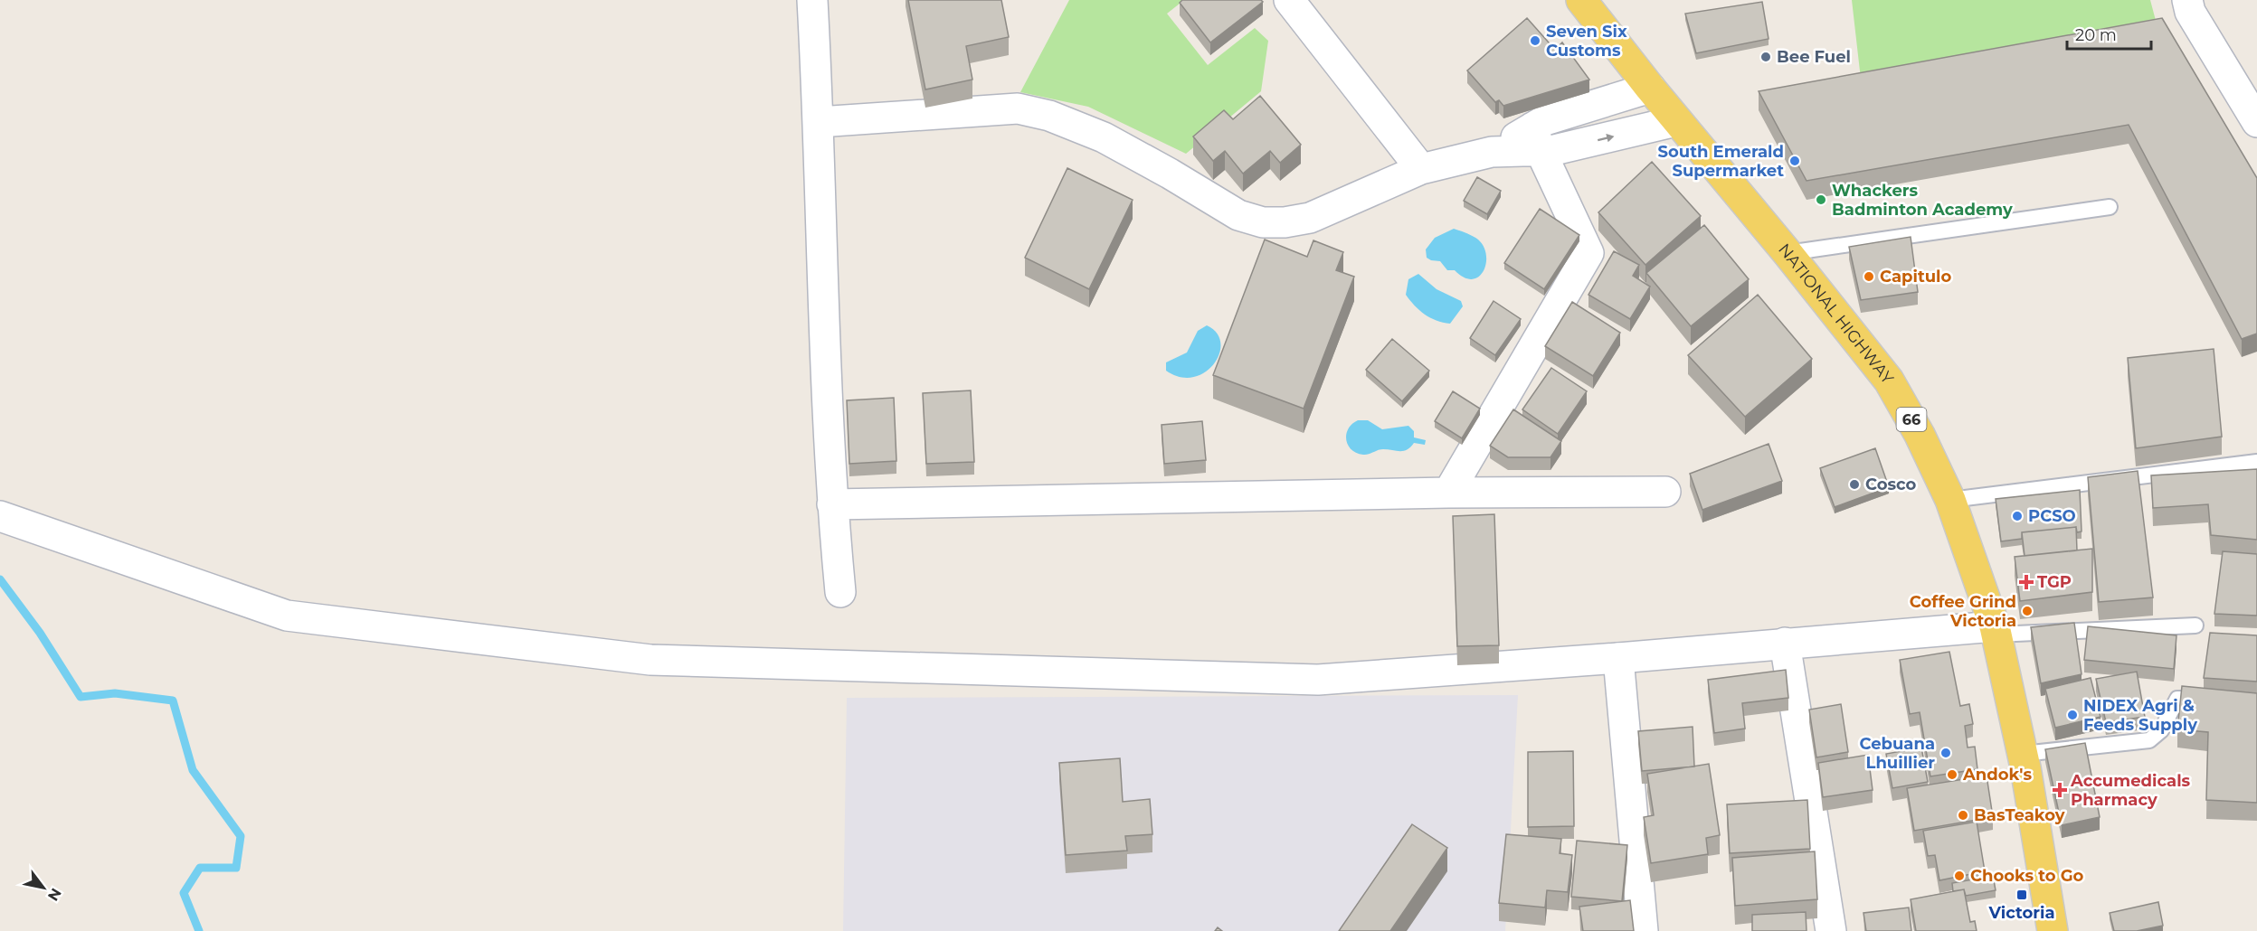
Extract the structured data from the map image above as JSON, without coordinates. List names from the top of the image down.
{
  "streets": {
    "main road": ["NATIONAL HIGHWAY", "66"]
  },
  "places": {
    "other": [
      "Seven Six Customs",
      "Bee Fuel",
      "South Emerald Supermarket",
      "Whackers Badminton Academy",
      "Capitulo",
      "Cosco",
      "PCSO",
      "Coffee Grind Victoria",
      "NIDEX Agri & Feeds Supply",
      "Cebuana Lhuillier",
      "Andok's",
      "BasTeakoy",
      "Chooks to Go"
    ],
    "health": ["TGP", "Accumedicals Pharmacy"],
    "transit": ["Victoria"]
  },
  "scale_bar": "20 m",
  "north": "bottom right"
}
